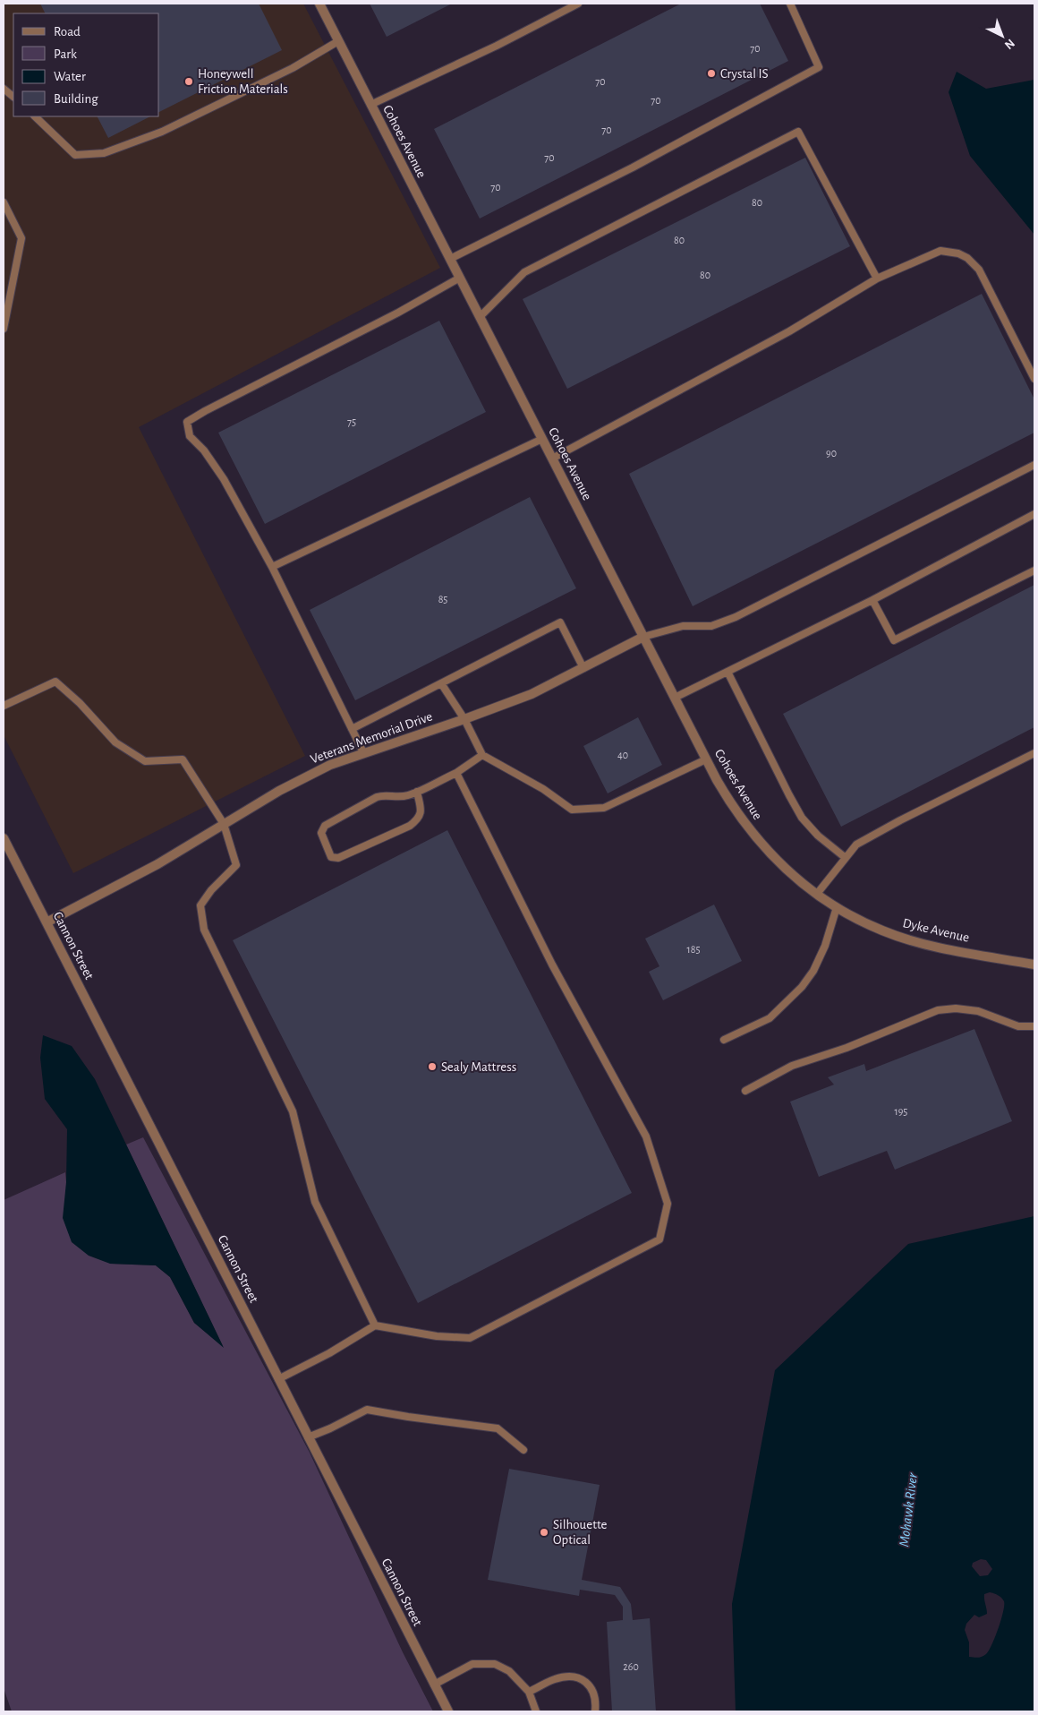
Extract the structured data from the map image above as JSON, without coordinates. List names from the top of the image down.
{
  "streets": {
    "street": [
      "Cohoes Avenue",
      "Veterans Memorial Drive",
      "Dyke Avenue",
      "Cannon Street"
    ]
  },
  "crossings": [
    ["Cohoes Avenue", "Veterans Memorial Drive"],
    ["Cohoes Avenue", "Dyke Avenue"],
    ["Veterans Memorial Drive", "Cannon Street"]
  ],
  "water": ["Mohawk River"],
  "places": [
    "Crystal IS",
    "Honeywell Friction Materials",
    "Sealy Mattress",
    "Silhouette Optical"
  ],
  "house_numbers": [
    "70",
    "70",
    "70",
    "70",
    "70",
    "70",
    "80",
    "80",
    "80",
    "75",
    "90",
    "85",
    "40",
    "185",
    "195",
    "260"
  ],
  "legend": [
    "Road",
    "Park",
    "Water",
    "Building"
  ],
  "north": "bottom right"
}
